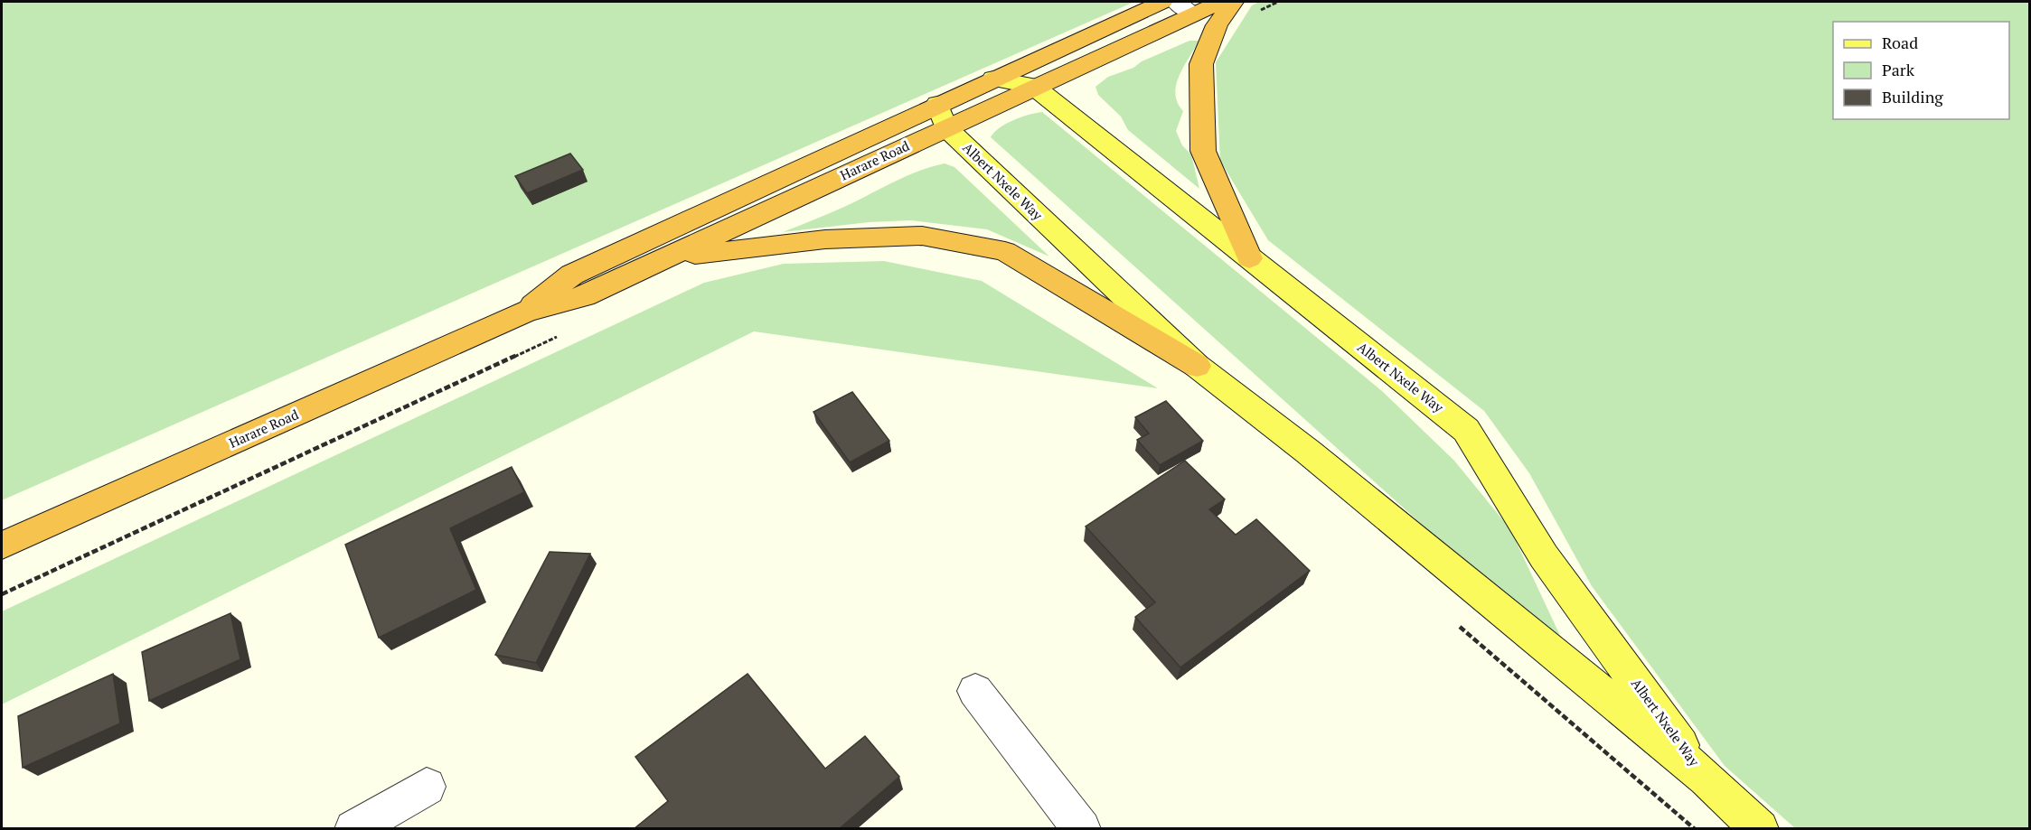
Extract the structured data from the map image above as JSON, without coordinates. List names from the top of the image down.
{
  "streets": {
    "highway": ["Harare Road"],
    "main road": ["Albert Nxele Way"]
  },
  "crossings": [
    ["Harare Road", "Albert Nxele Way"]
  ],
  "legend": ["Road", "Park", "Building"]
}
